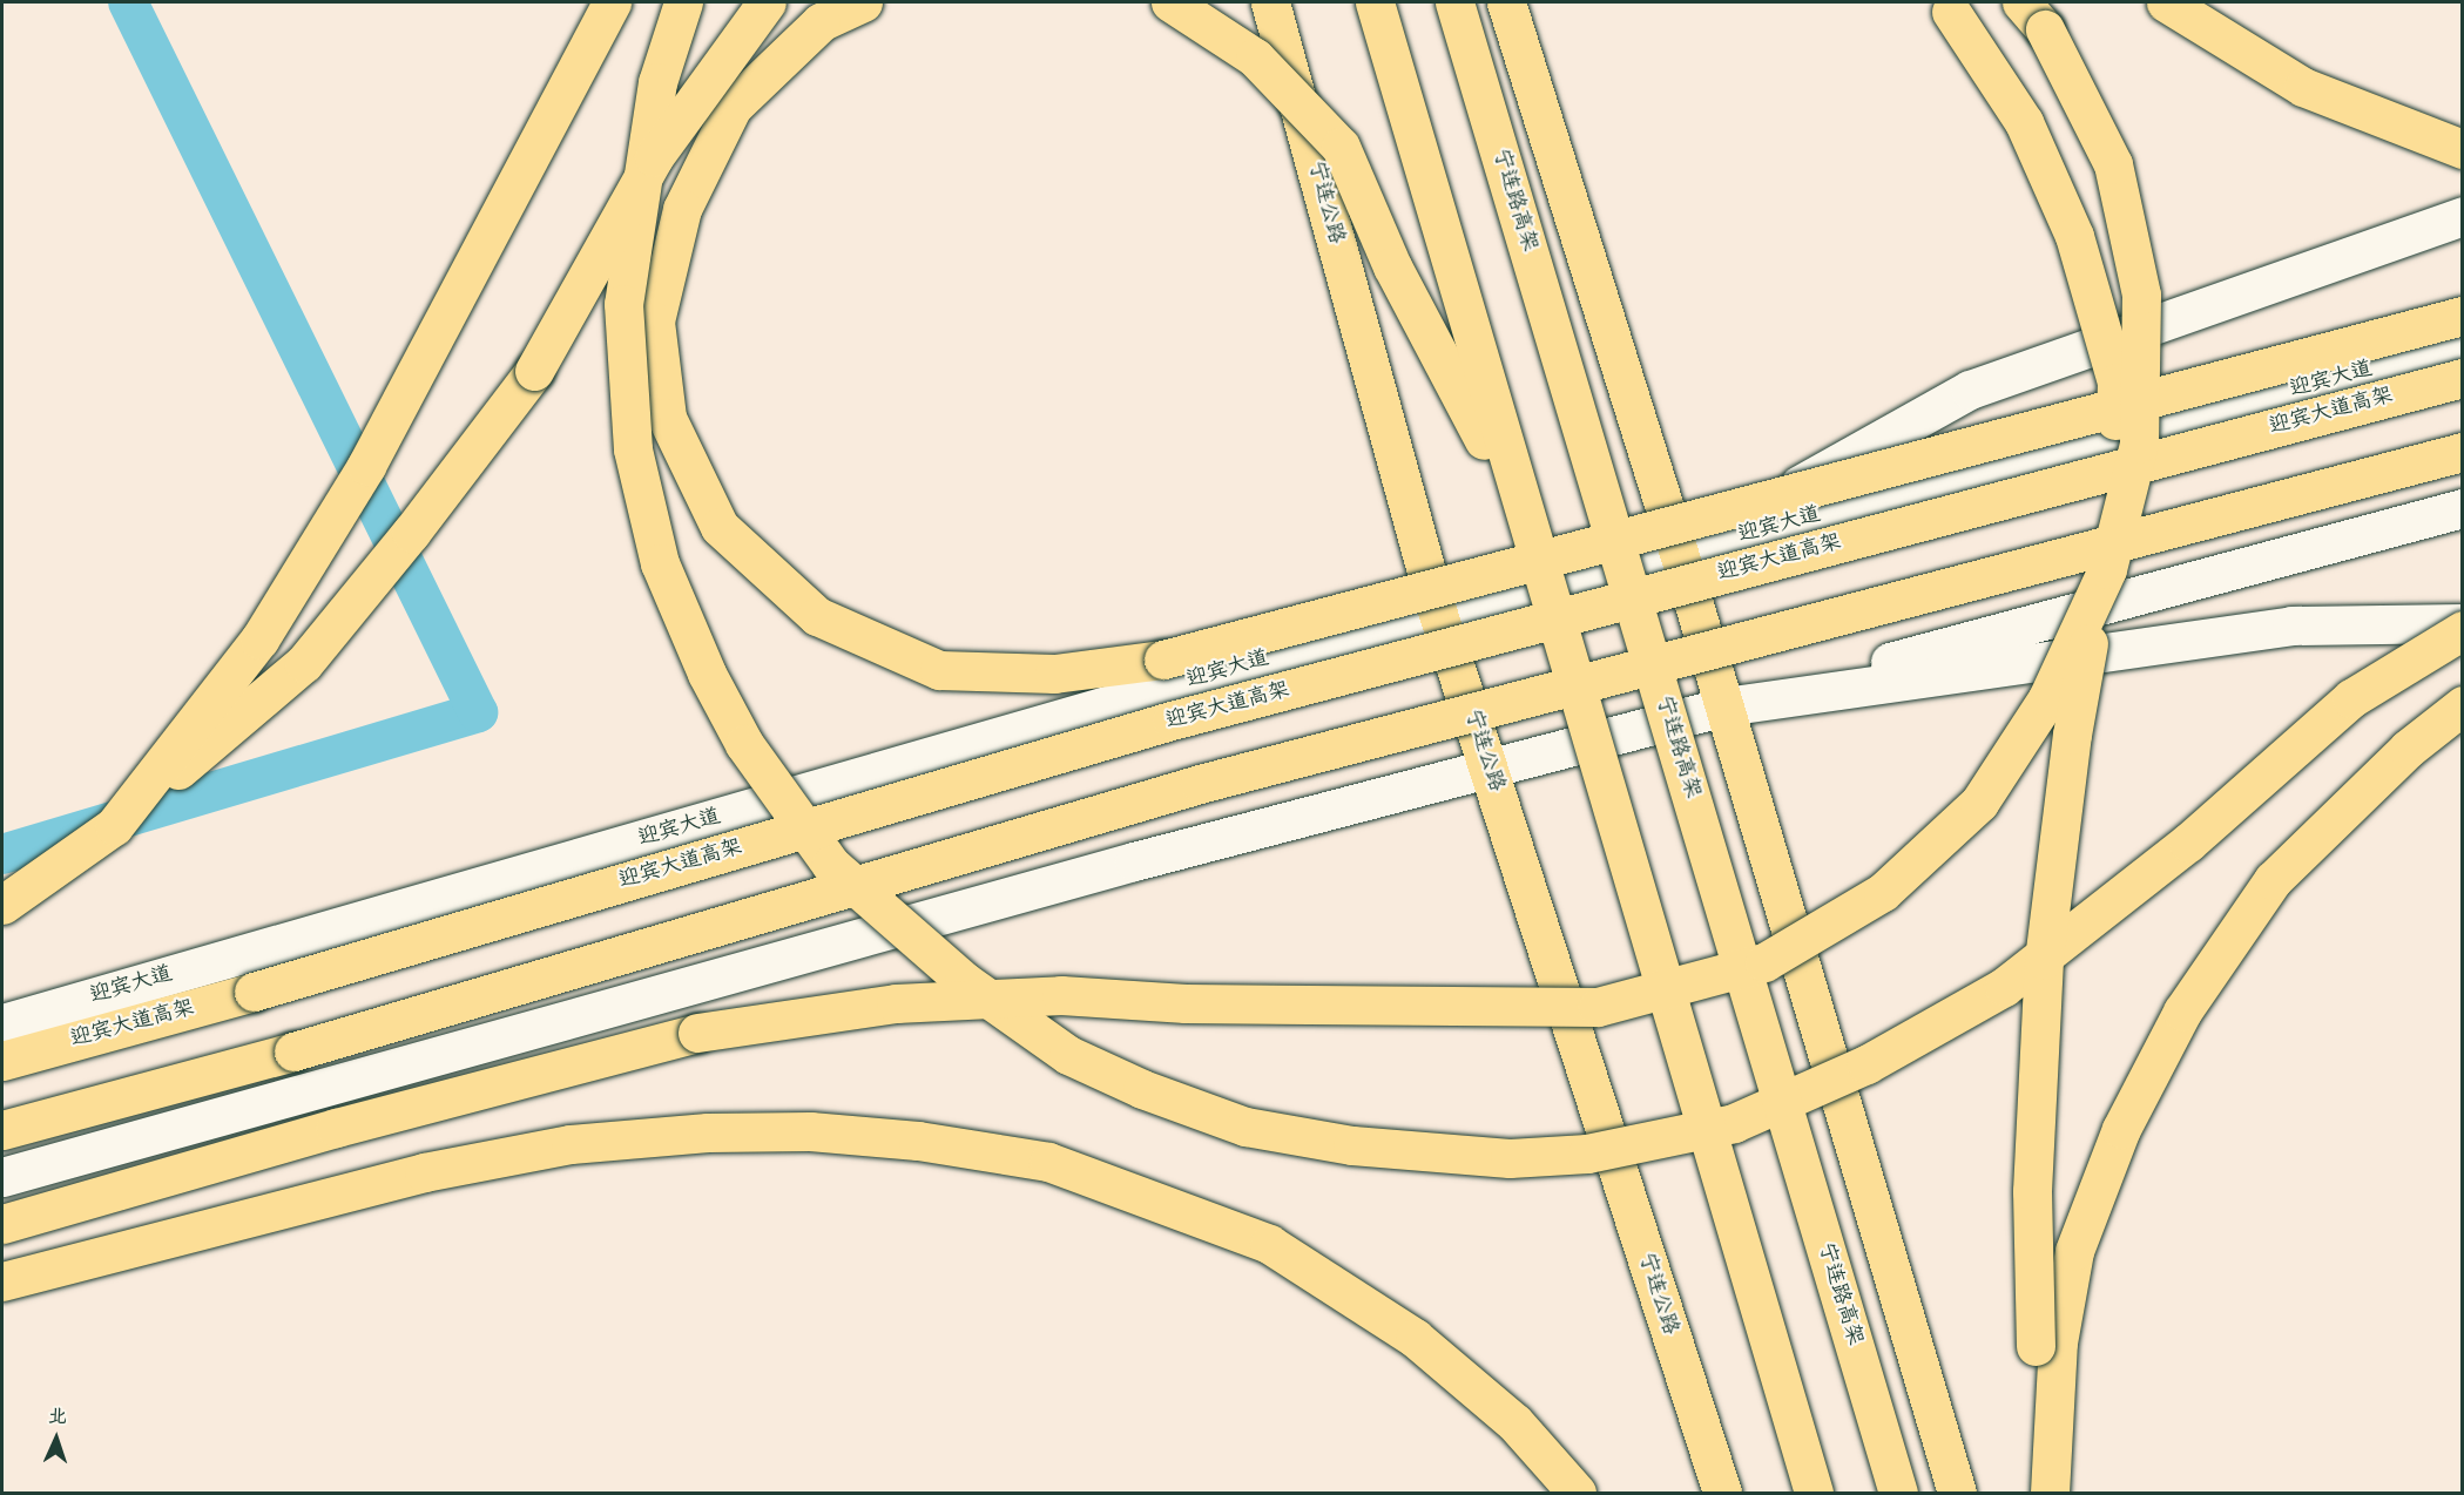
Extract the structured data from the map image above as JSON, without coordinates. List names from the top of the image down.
{
  "streets": {
    "main road": [
      "宁连路高架",
      "宁连公路",
      "迎宾大道",
      "迎宾大道高架"
    ]
  },
  "crossings": [
    ["宁连公路", "迎宾大道"]
  ],
  "north": "top"
}
